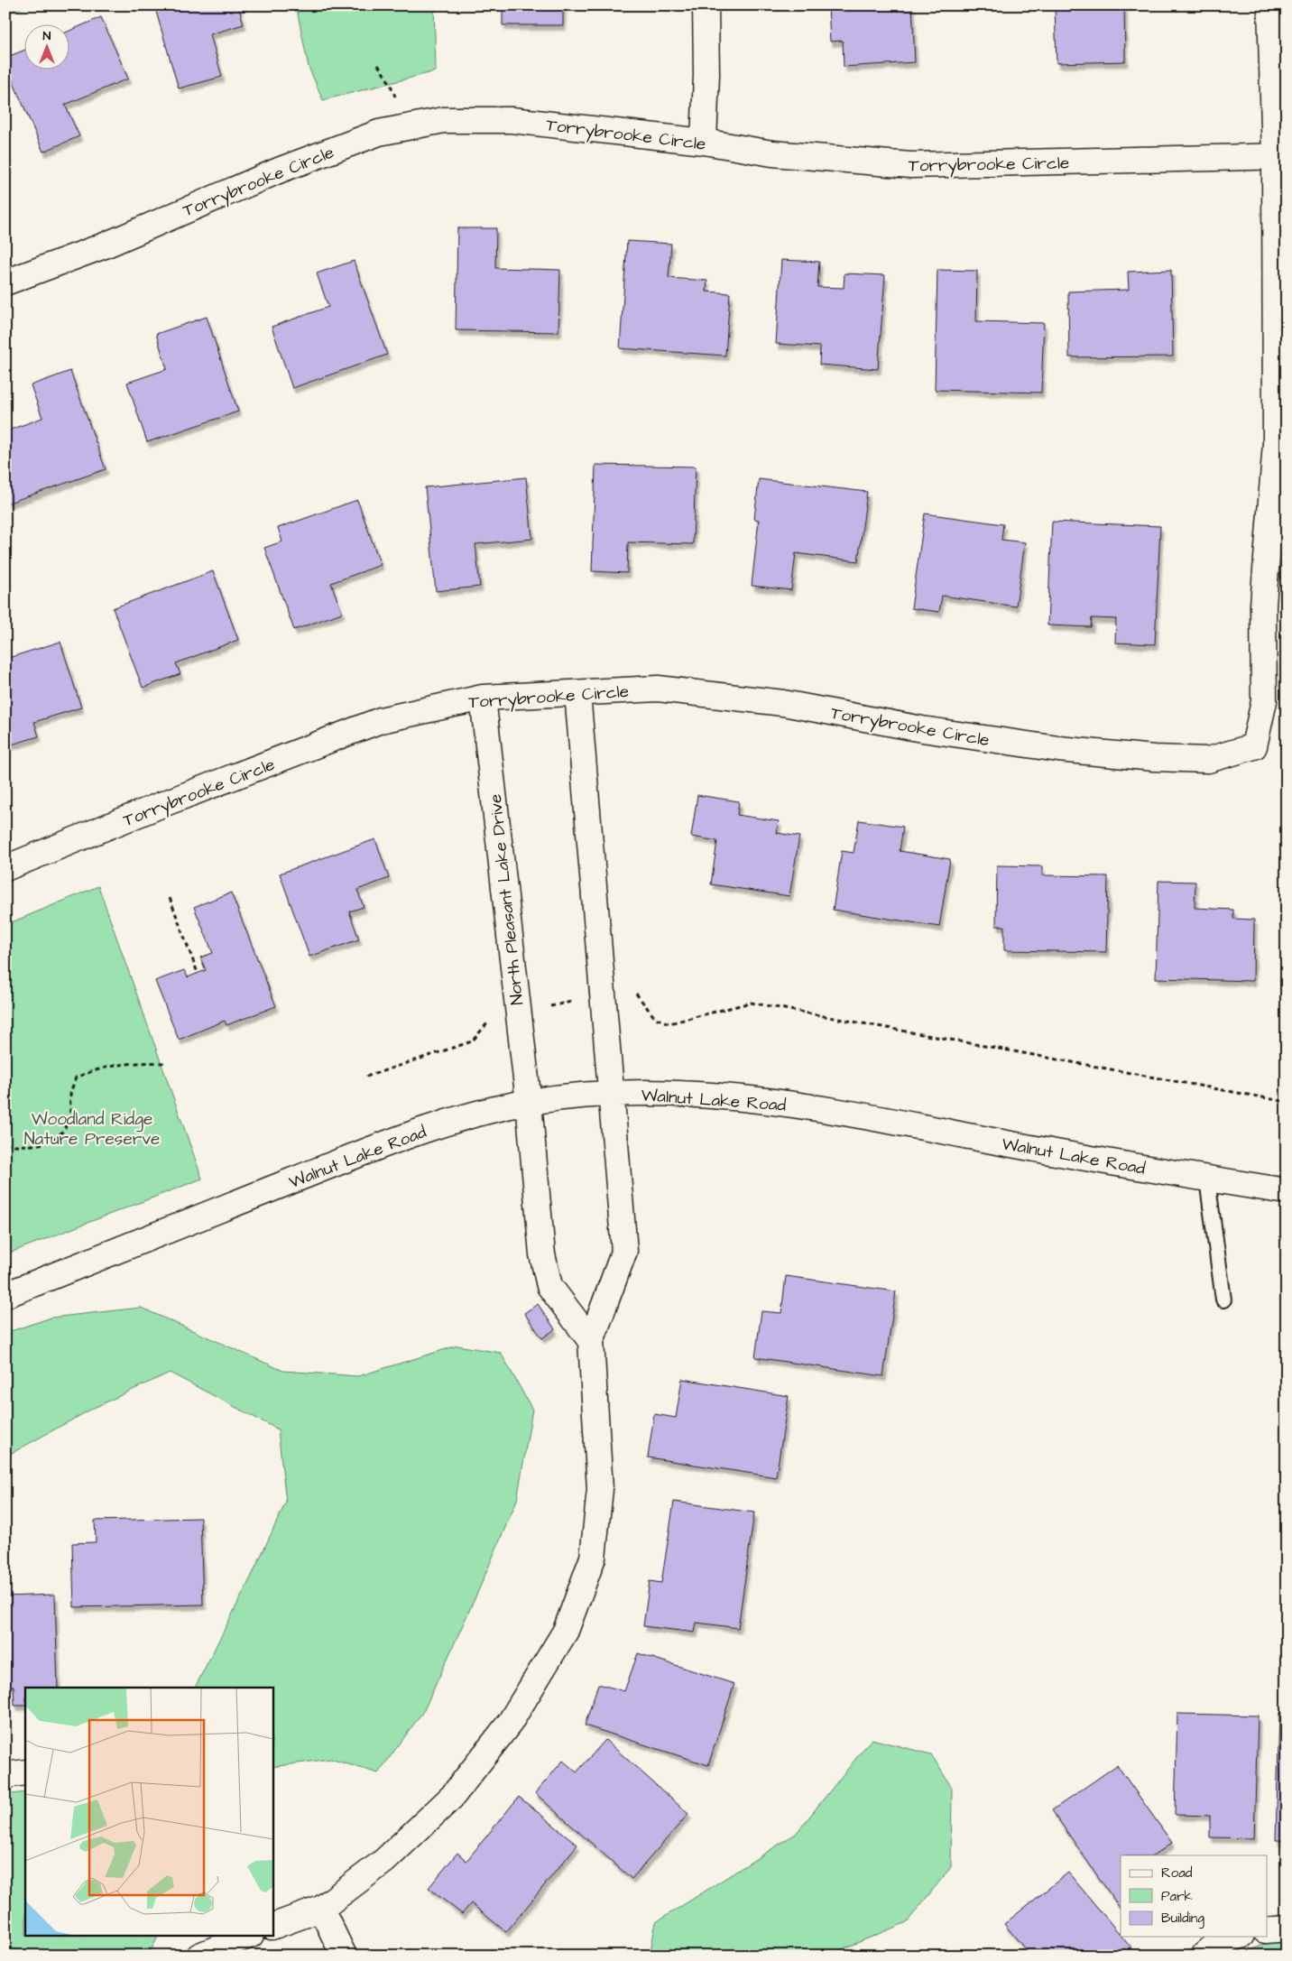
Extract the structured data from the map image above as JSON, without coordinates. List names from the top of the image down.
{
  "streets": {
    "street": ["Torrybrooke Circle", "North Pleasant Lake Drive", "Walnut Lake Road"]
  },
  "crossings": [
    ["Torrybrooke Circle", "North Pleasant Lake Drive"],
    ["North Pleasant Lake Drive", "Walnut Lake Road"]
  ],
  "parks": ["Woodland Ridge Nature Preserve"],
  "legend": ["Road", "Park", "Building"],
  "north": "top"
}
